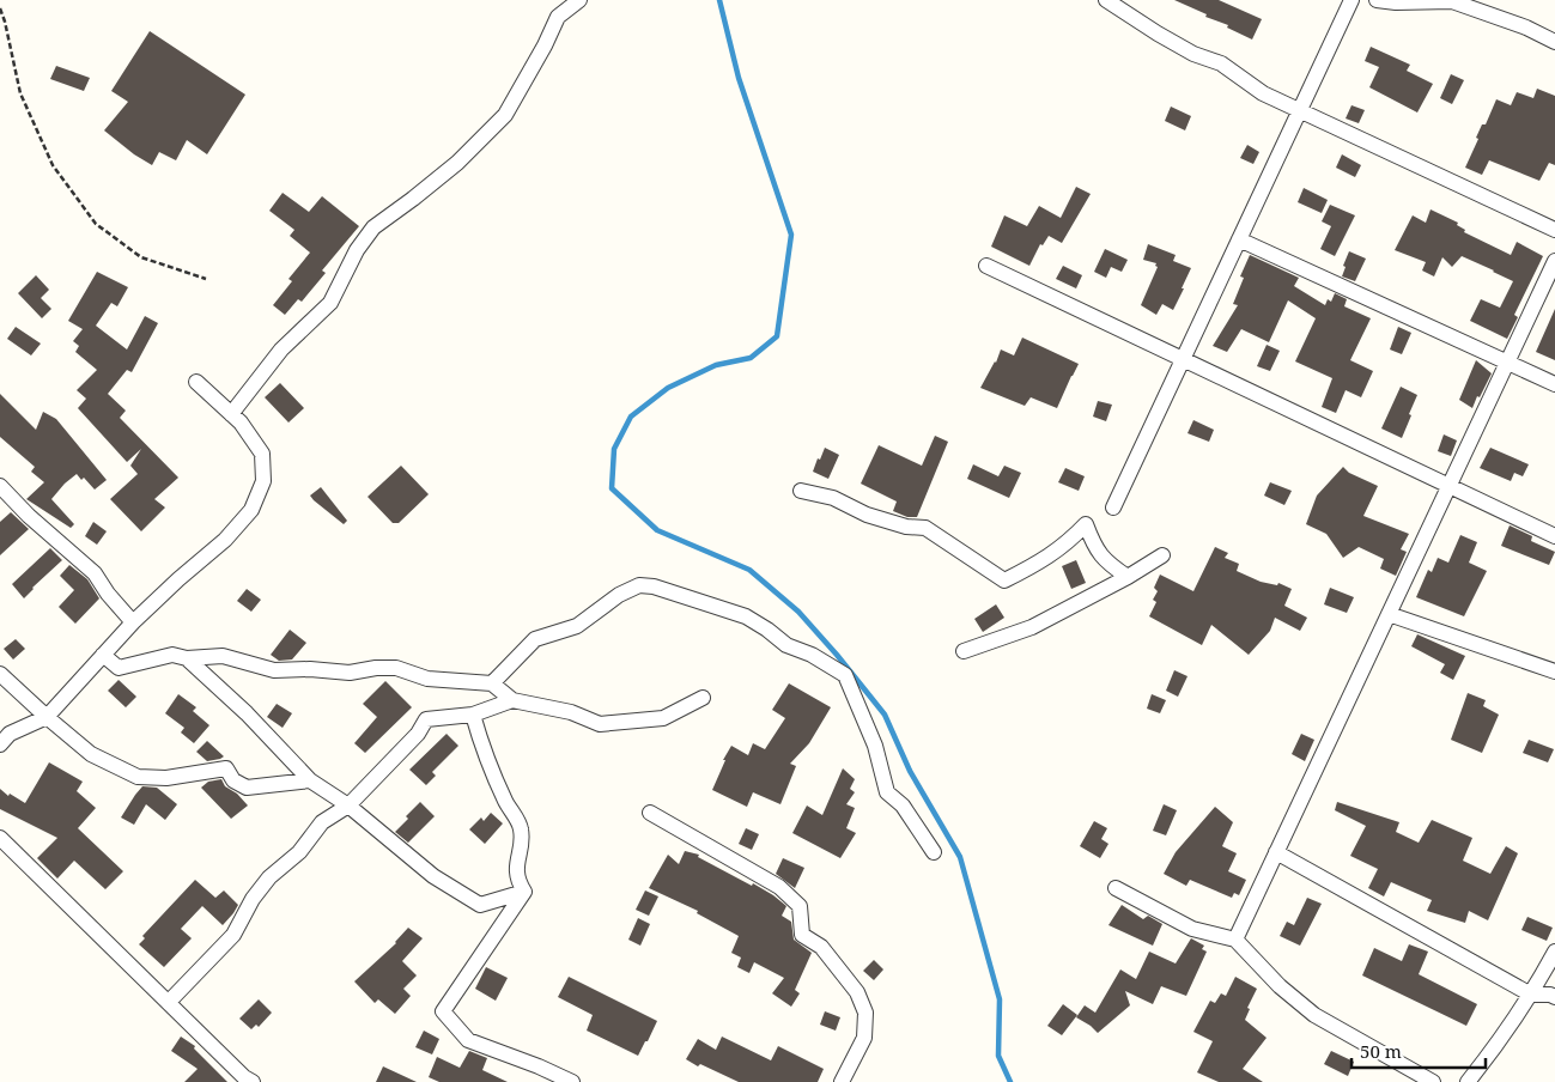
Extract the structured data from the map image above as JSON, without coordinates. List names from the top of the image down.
{
  "scale_bar": "50 m"
}
